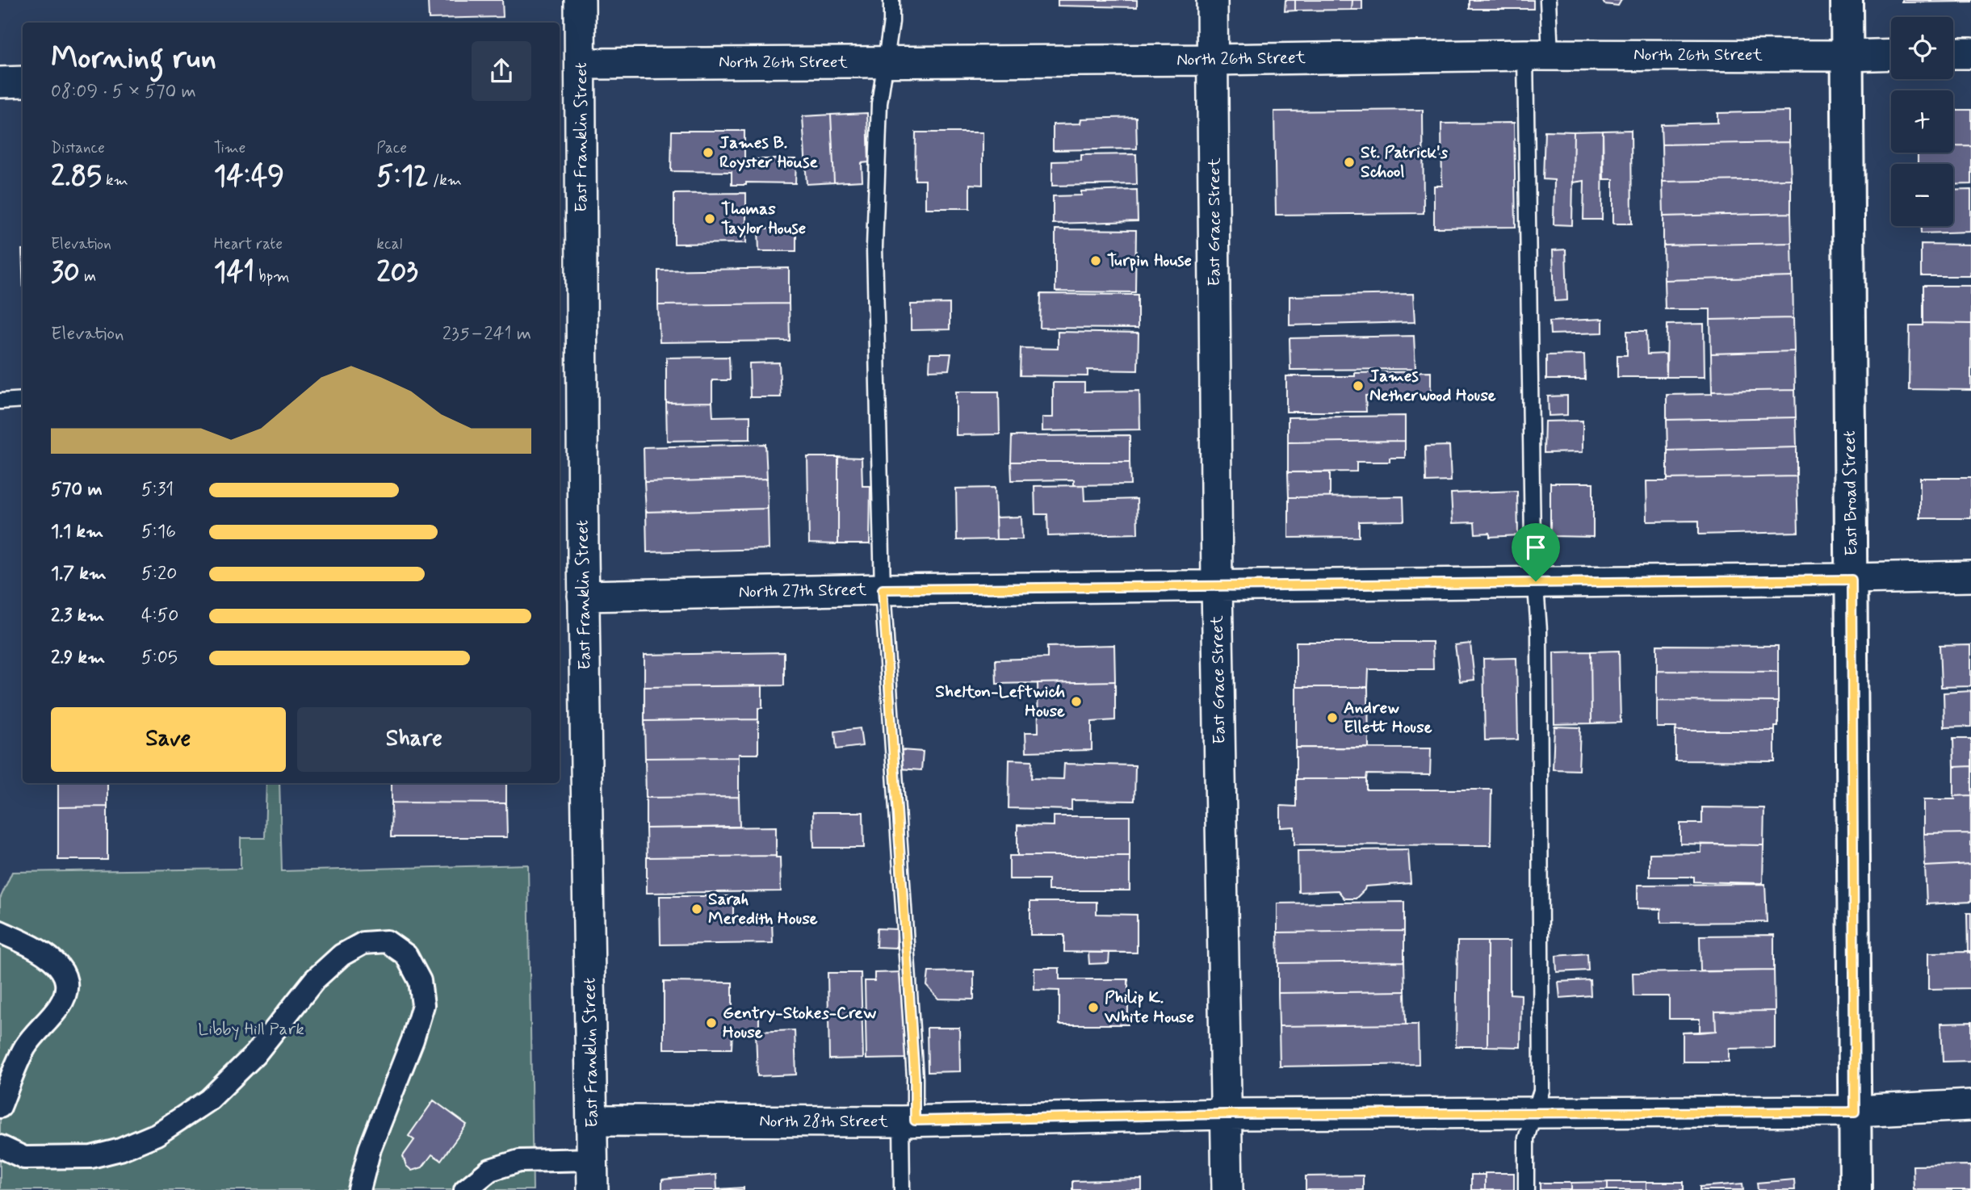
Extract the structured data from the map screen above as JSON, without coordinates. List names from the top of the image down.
{
  "streets": {
    "main road": ["East Broad Street"],
    "street": [
      "North 26th Street",
      "East Franklin Street",
      "East Grace Street",
      "North 27th Street",
      "North 28th Street"
    ]
  },
  "crossings": [
    ["North 26th Street", "East Franklin Street"],
    ["North 26th Street", "East Grace Street"],
    ["North 26th Street", "East Broad Street"],
    ["East Franklin Street", "North 27th Street"],
    ["East Franklin Street", "North 28th Street"],
    ["East Grace Street", "North 27th Street"],
    ["East Grace Street", "North 28th Street"],
    ["East Broad Street", "North 27th Street"],
    ["East Broad Street", "North 28th Street"]
  ],
  "parks": ["Libby Hill Park"],
  "places": [
    "James B. Royster House",
    "St. Patrick's School",
    "Thomas Taylor House",
    "Turpin House",
    "James Netherwood House",
    "Shelton-Leftwich House",
    "Andrew Ellett House",
    "Sarah Meredith House",
    "Philip K. White House",
    "Gentry-Stokes-Crew House"
  ],
  "page": {
    "map_buttons": ["+", "−"],
    "heading": ["Morning run", "08:09 · 5 × 570 m"],
    "stats": [
      ["Distance", "2.85 km"],
      ["Time", "14:49"],
      ["Pace", "5:12 /km"],
      ["Elevation", "30 m"],
      ["Heart rate", "141 bpm"],
      ["kcal", "203"]
    ],
    "chart": ["Elevation", "235–241 m"],
    "list": [
      {
        "name": "570 m",
        "note": "5:31"
      },
      {
        "name": "1.1 km",
        "note": "5:16"
      },
      {
        "name": "1.7 km",
        "note": "5:20"
      },
      {
        "name": "2.3 km",
        "note": "4:50"
      },
      {
        "name": "2.9 km",
        "note": "5:05"
      }
    ],
    "buttons": ["Save", "Share"]
  }
}
